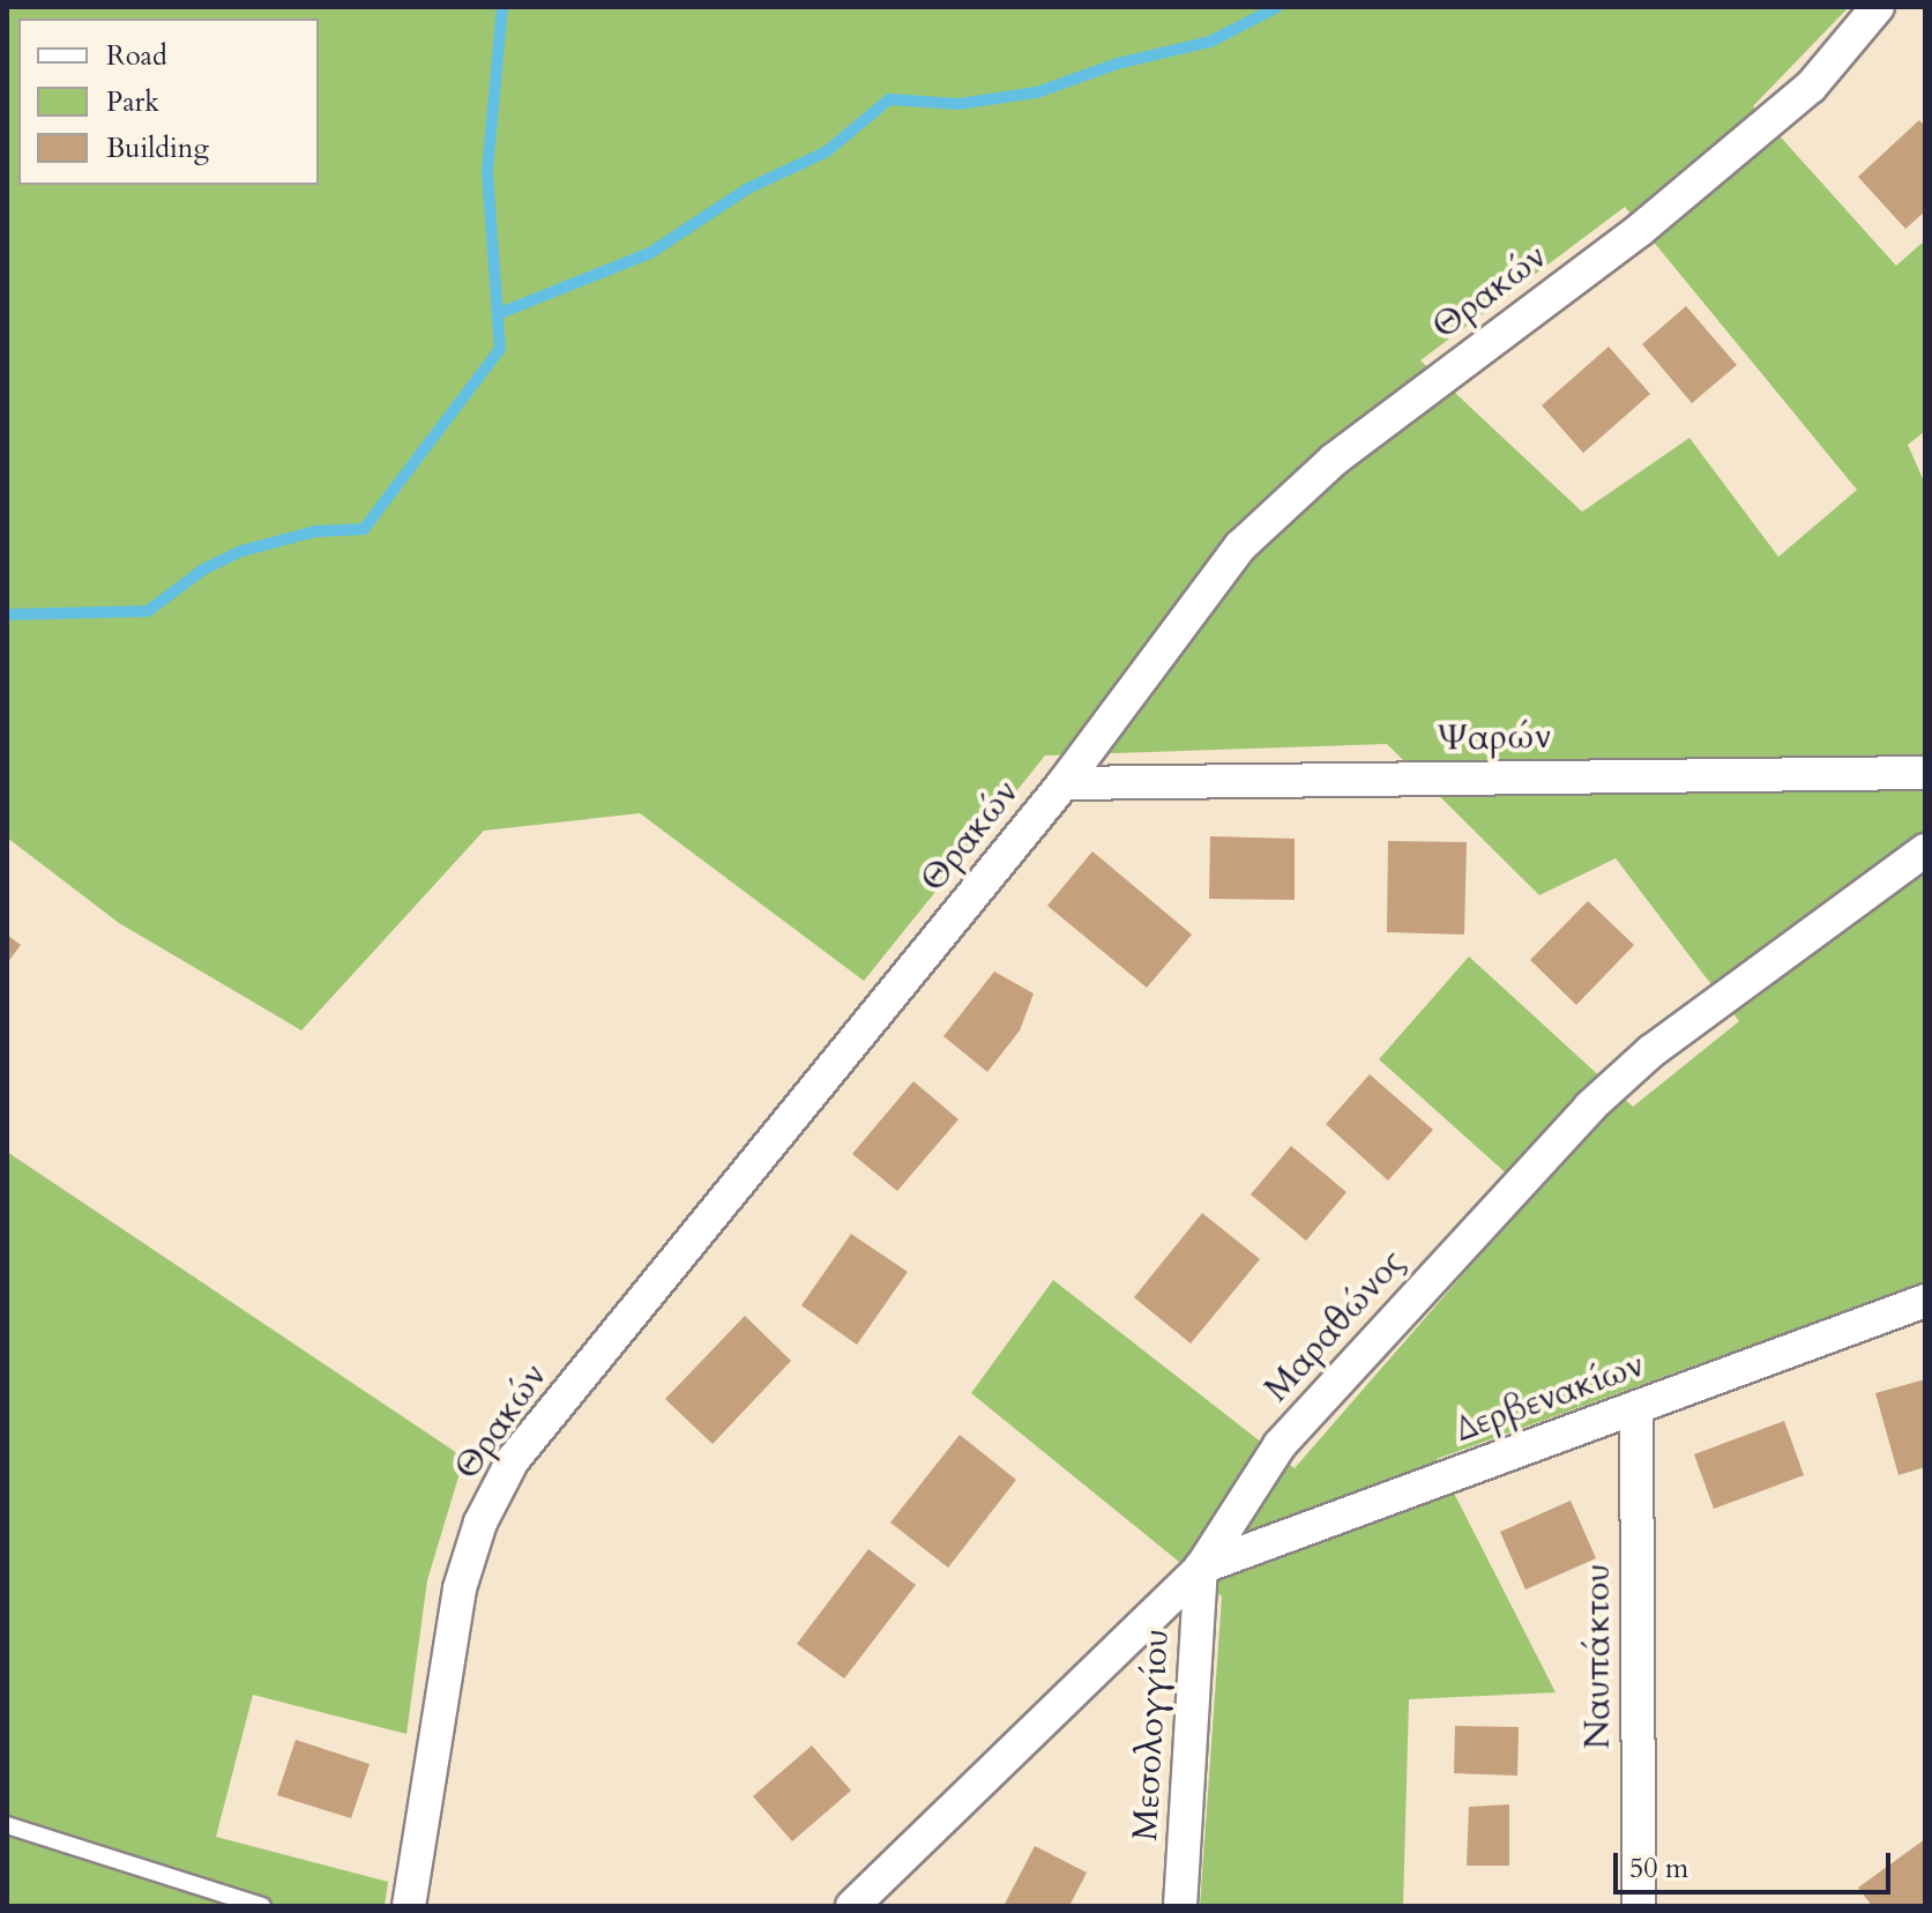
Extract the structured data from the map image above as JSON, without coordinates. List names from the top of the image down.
{
  "streets": {
    "street": [
      "Θρακών",
      "Ψαρών",
      "Μαραθώνος",
      "Δερβενακίων",
      "Ναυπάκτου",
      "Μεσολογγίου"
    ]
  },
  "crossings": [
    ["Θρακών", "Ψαρών"],
    ["Μαραθώνος", "Δερβενακίων"],
    ["Μαραθώνος", "Μεσολογγίου"],
    ["Δερβενακίων", "Ναυπάκτου"],
    ["Δερβενακίων", "Μεσολογγίου"]
  ],
  "legend": ["Road", "Park", "Building"],
  "scale_bar": "50 m"
}
